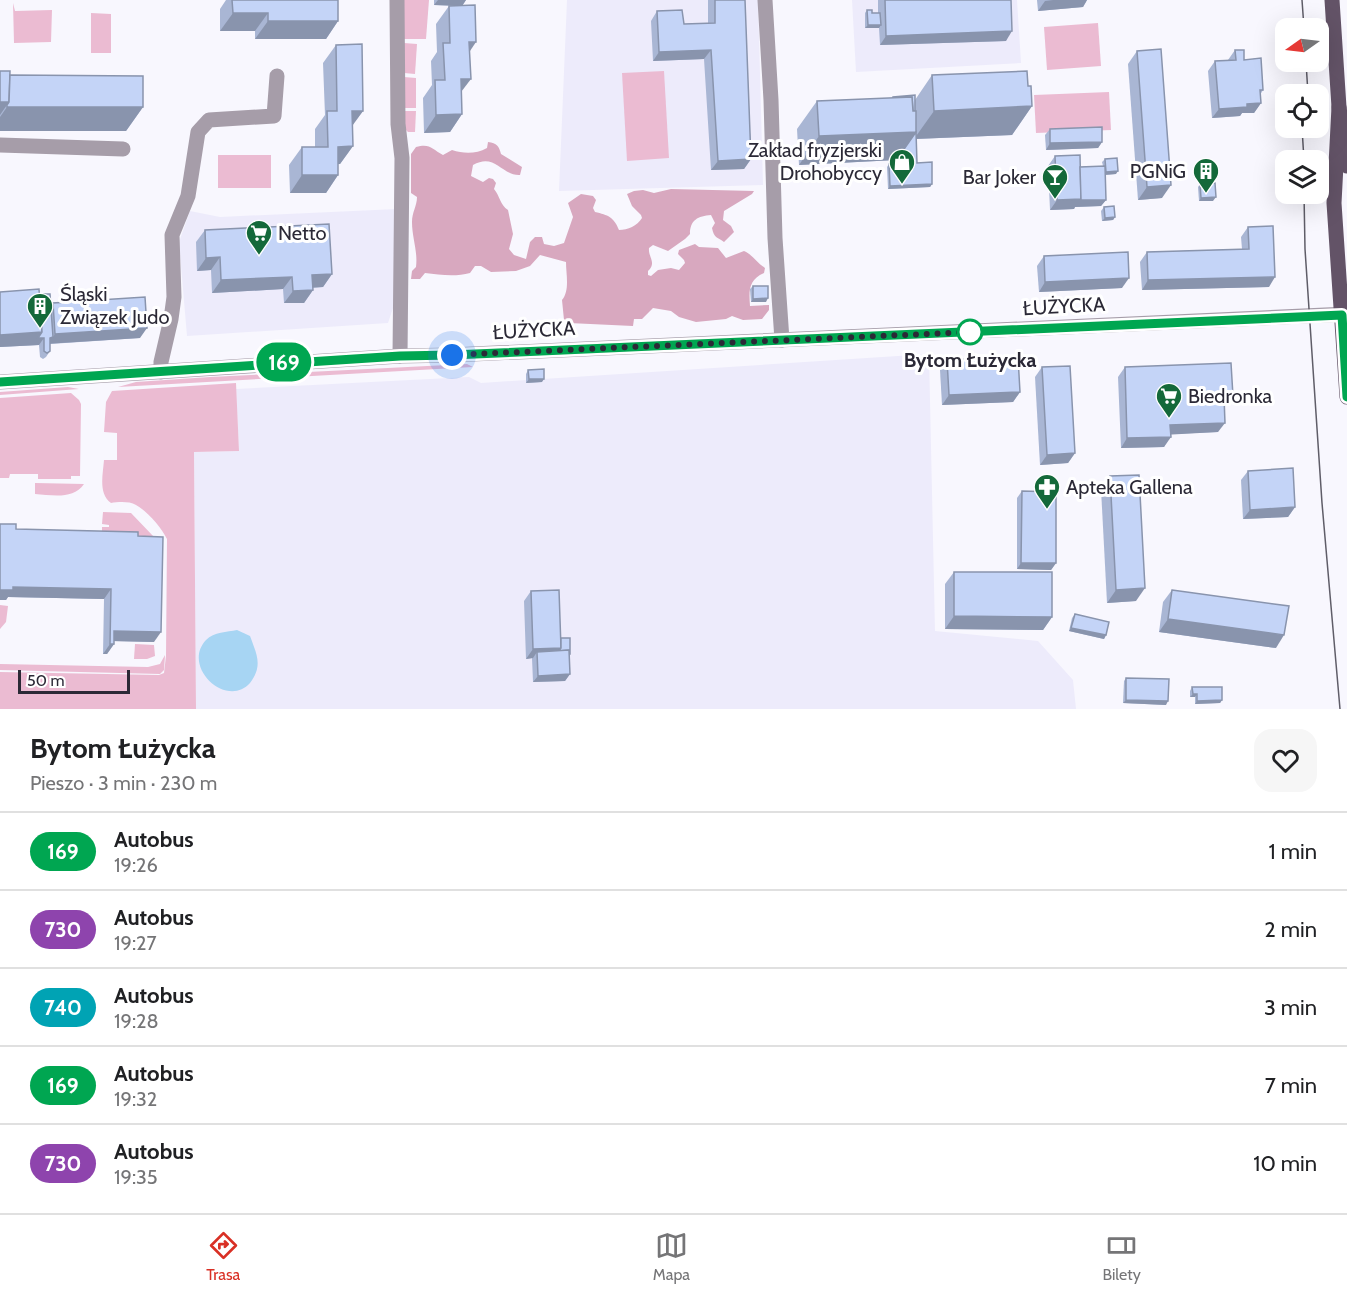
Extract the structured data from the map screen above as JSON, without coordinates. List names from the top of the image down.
{
  "streets": {
    "street": ["ŁUŻYCKA"]
  },
  "places": {
    "shop": ["Zakład fryzjerski Drohobyccy"],
    "building": ["PGNiG", "Śląski Związek Judo"],
    "bar": ["Bar Joker"],
    "supermarket": ["Netto", "Biedronka"],
    "other": ["Bytom Łużycka"],
    "pharmacy": ["Apteka Gallena"]
  },
  "lines": ["bus line 169"],
  "scale_bar": "50 m",
  "north": "left",
  "page": {
    "on_map": "169",
    "scale": "50 m",
    "heading": ["Bytom Łużycka", "Pieszo · 3 min · 230 m"],
    "list": [
      {
        "mark": "169",
        "name": "Autobus",
        "note": "19:26",
        "value": "1 min"
      },
      {
        "mark": "730",
        "name": "Autobus",
        "note": "19:27",
        "value": "2 min"
      },
      {
        "mark": "740",
        "name": "Autobus",
        "note": "19:28",
        "value": "3 min"
      },
      {
        "mark": "169",
        "name": "Autobus",
        "note": "19:32",
        "value": "7 min"
      },
      {
        "mark": "730",
        "name": "Autobus",
        "note": "19:35",
        "value": "10 min"
      }
    ],
    "tabs": ["Trasa", "Mapa", "Bilety"]
  }
}
